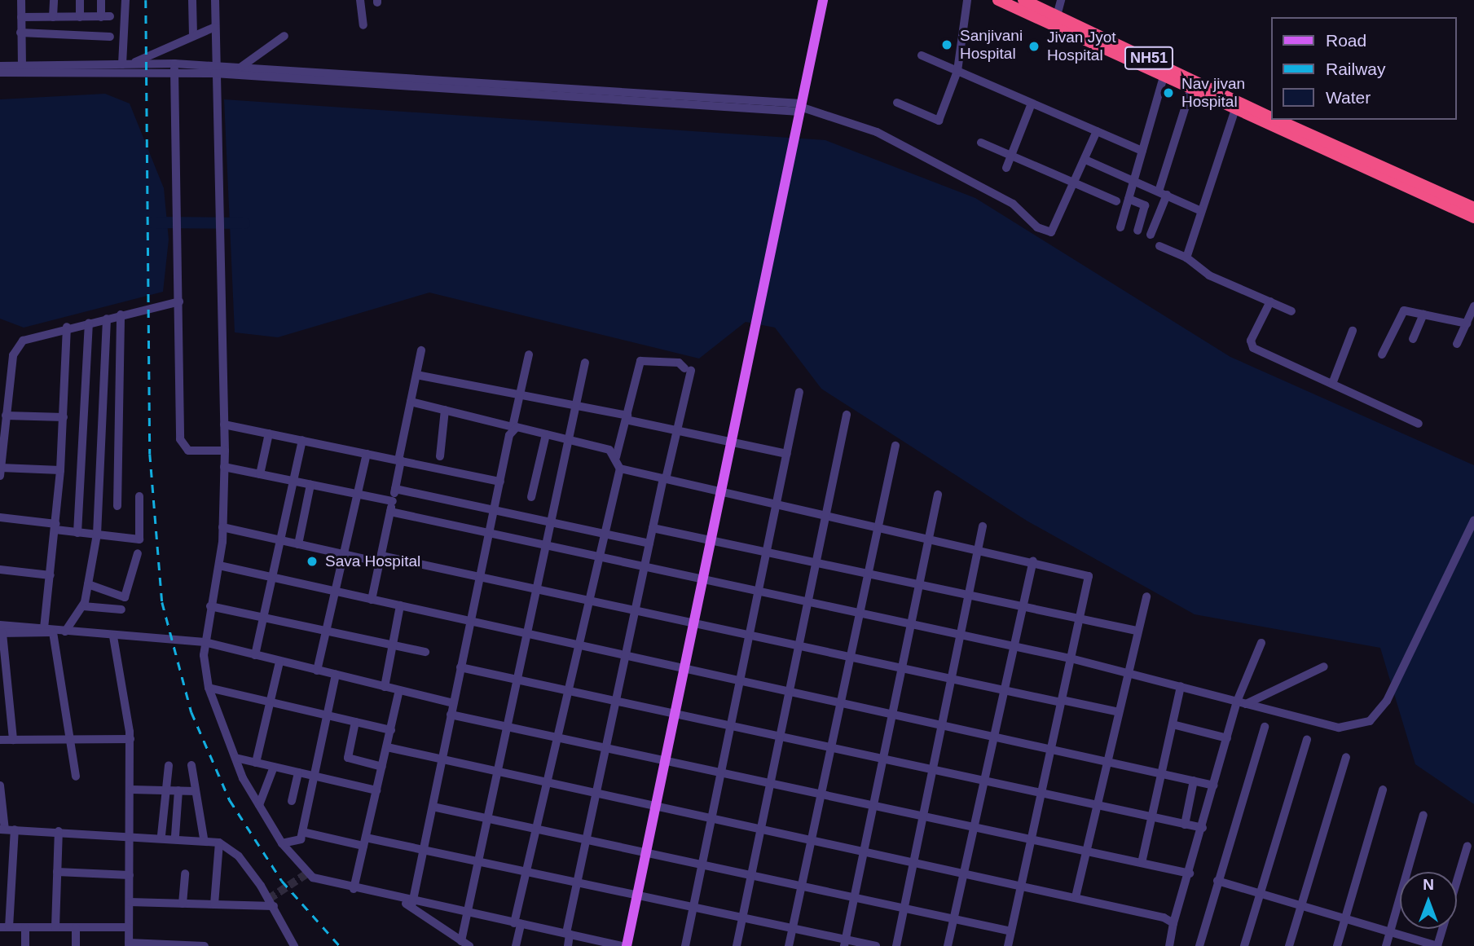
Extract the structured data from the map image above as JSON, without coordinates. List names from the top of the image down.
{
  "streets": {
    "highway": ["NH51"]
  },
  "places": [
    "Sanjivani Hospital",
    "Jivan Jyot Hospital",
    "Nav jivan Hospital",
    "Sava Hospital"
  ],
  "legend": ["Road", "Railway", "Water"],
  "north": "top"
}
